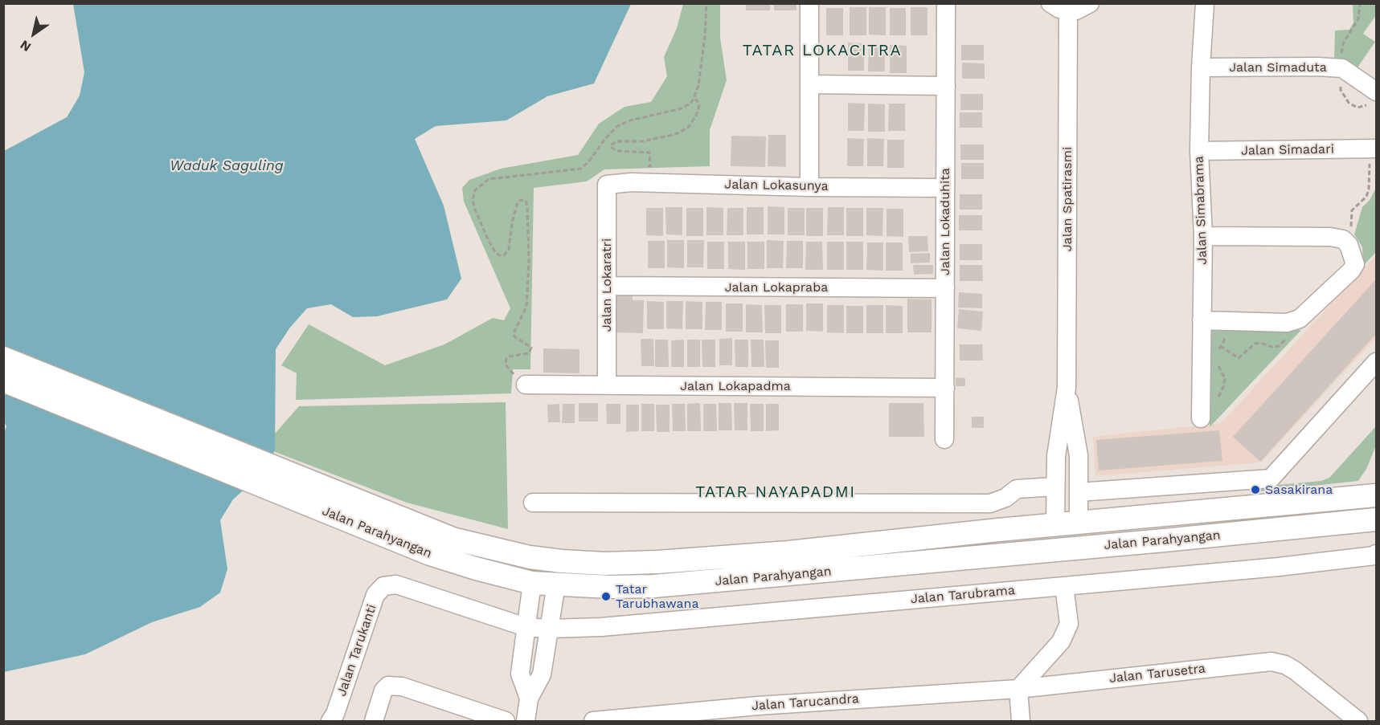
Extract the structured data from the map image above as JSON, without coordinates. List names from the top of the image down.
{
  "streets": {
    "main road": ["Jalan Parahyangan"],
    "street": [
      "Jalan Simaduta",
      "Jalan Simadari",
      "Jalan Lokasunya",
      "Jalan Spatirasmi",
      "Jalan Simabrama",
      "Jalan Lokaduhita",
      "Jalan Lokaratri",
      "Jalan Lokapraba",
      "Jalan Lokapadma",
      "Jalan Tarubrama",
      "Jalan Tarukanti",
      "Jalan Tarusetra",
      "Jalan Tarucandra"
    ]
  },
  "crossings": [
    ["Jalan Simaduta", "Jalan Simabrama"],
    ["Jalan Simadari", "Jalan Simabrama"],
    ["Jalan Lokasunya", "Jalan Lokaduhita"],
    ["Jalan Lokasunya", "Jalan Lokaratri"],
    ["Jalan Spatirasmi", "Jalan Parahyangan"],
    ["Jalan Lokaduhita", "Jalan Lokapraba"],
    ["Jalan Lokaduhita", "Jalan Lokapadma"],
    ["Jalan Lokaratri", "Jalan Lokapraba"],
    ["Jalan Lokaratri", "Jalan Lokapadma"],
    ["Jalan Tarubrama", "Jalan Tarukanti"],
    ["Jalan Tarusetra", "Jalan Tarucandra"]
  ],
  "districts": ["TATAR LOKACITRA", "TATAR NAYAPADMI"],
  "water": ["Waduk Saguling"],
  "places": ["Sasakirana", "Tatar Tarubhawana"],
  "north": "bottom left"
}
